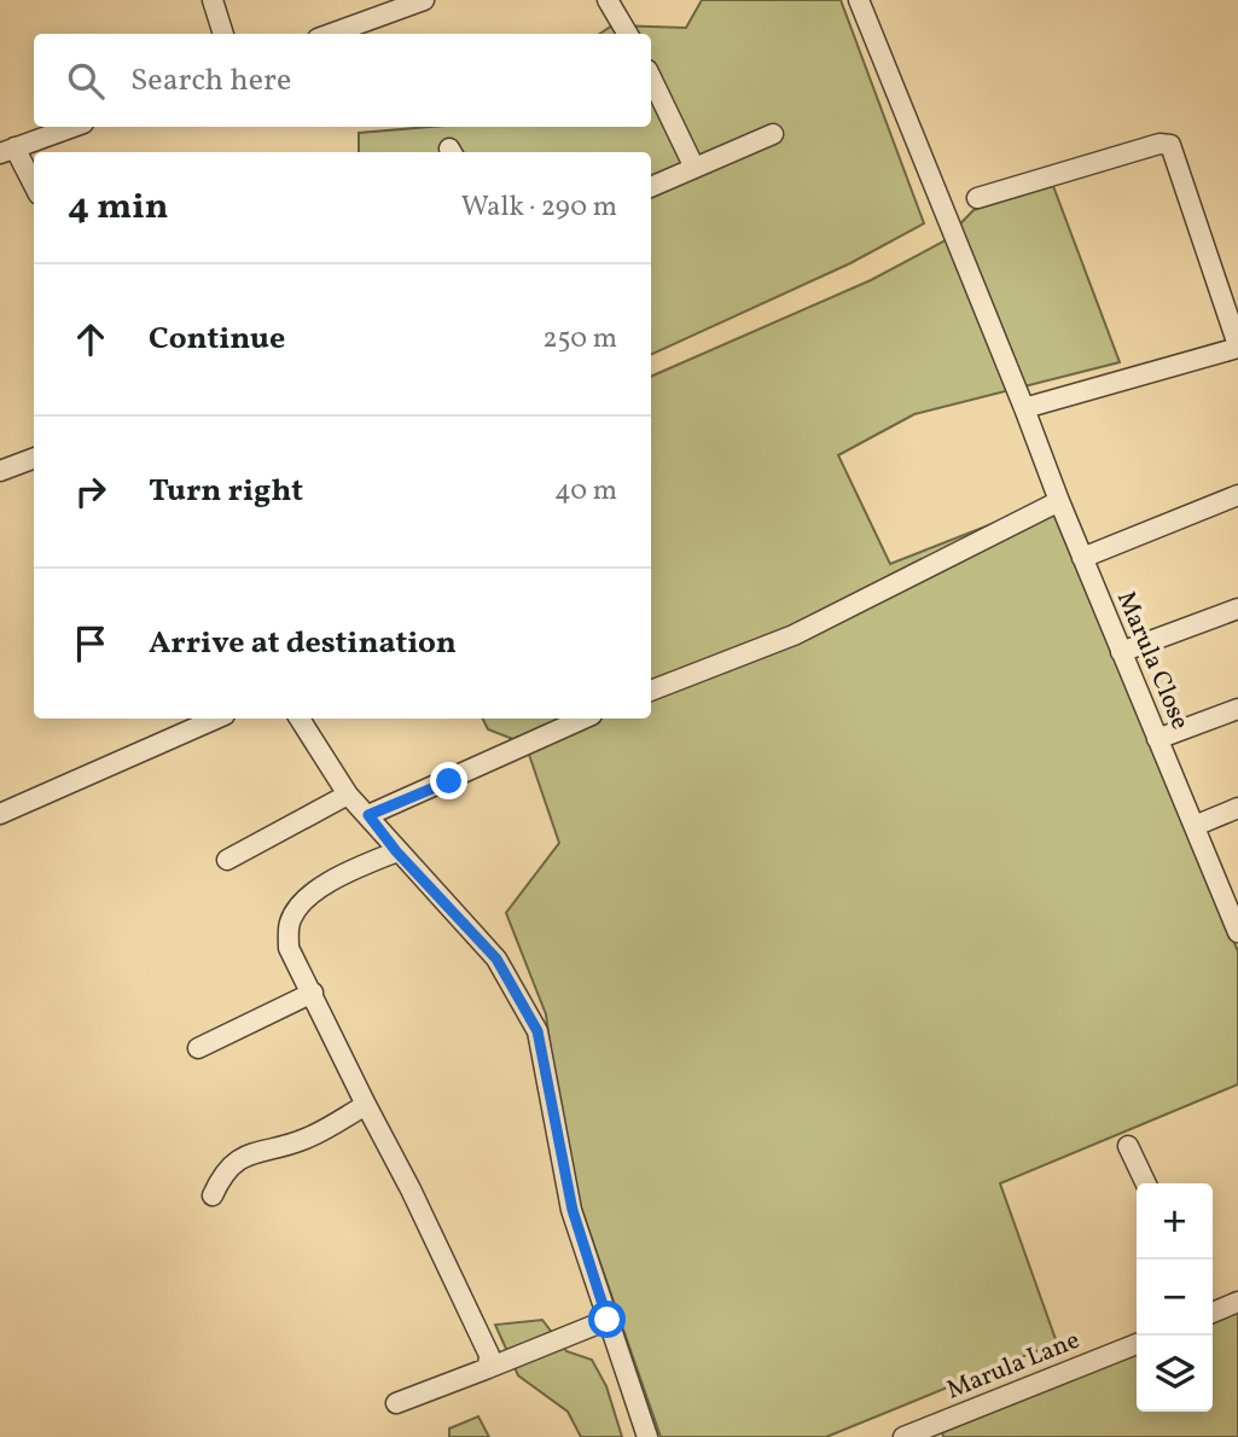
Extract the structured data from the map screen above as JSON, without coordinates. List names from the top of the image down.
{
  "streets": {
    "street": ["Marula Close", "Marula Lane"]
  },
  "page": {
    "search": "Search here",
    "heading": ["4 min", "Walk · 290 m"],
    "list": [
      ["Continue", "250 m"],
      ["Turn right", "40 m"],
      "Arrive at destination"
    ],
    "map_buttons": ["+", "−"]
  }
}
